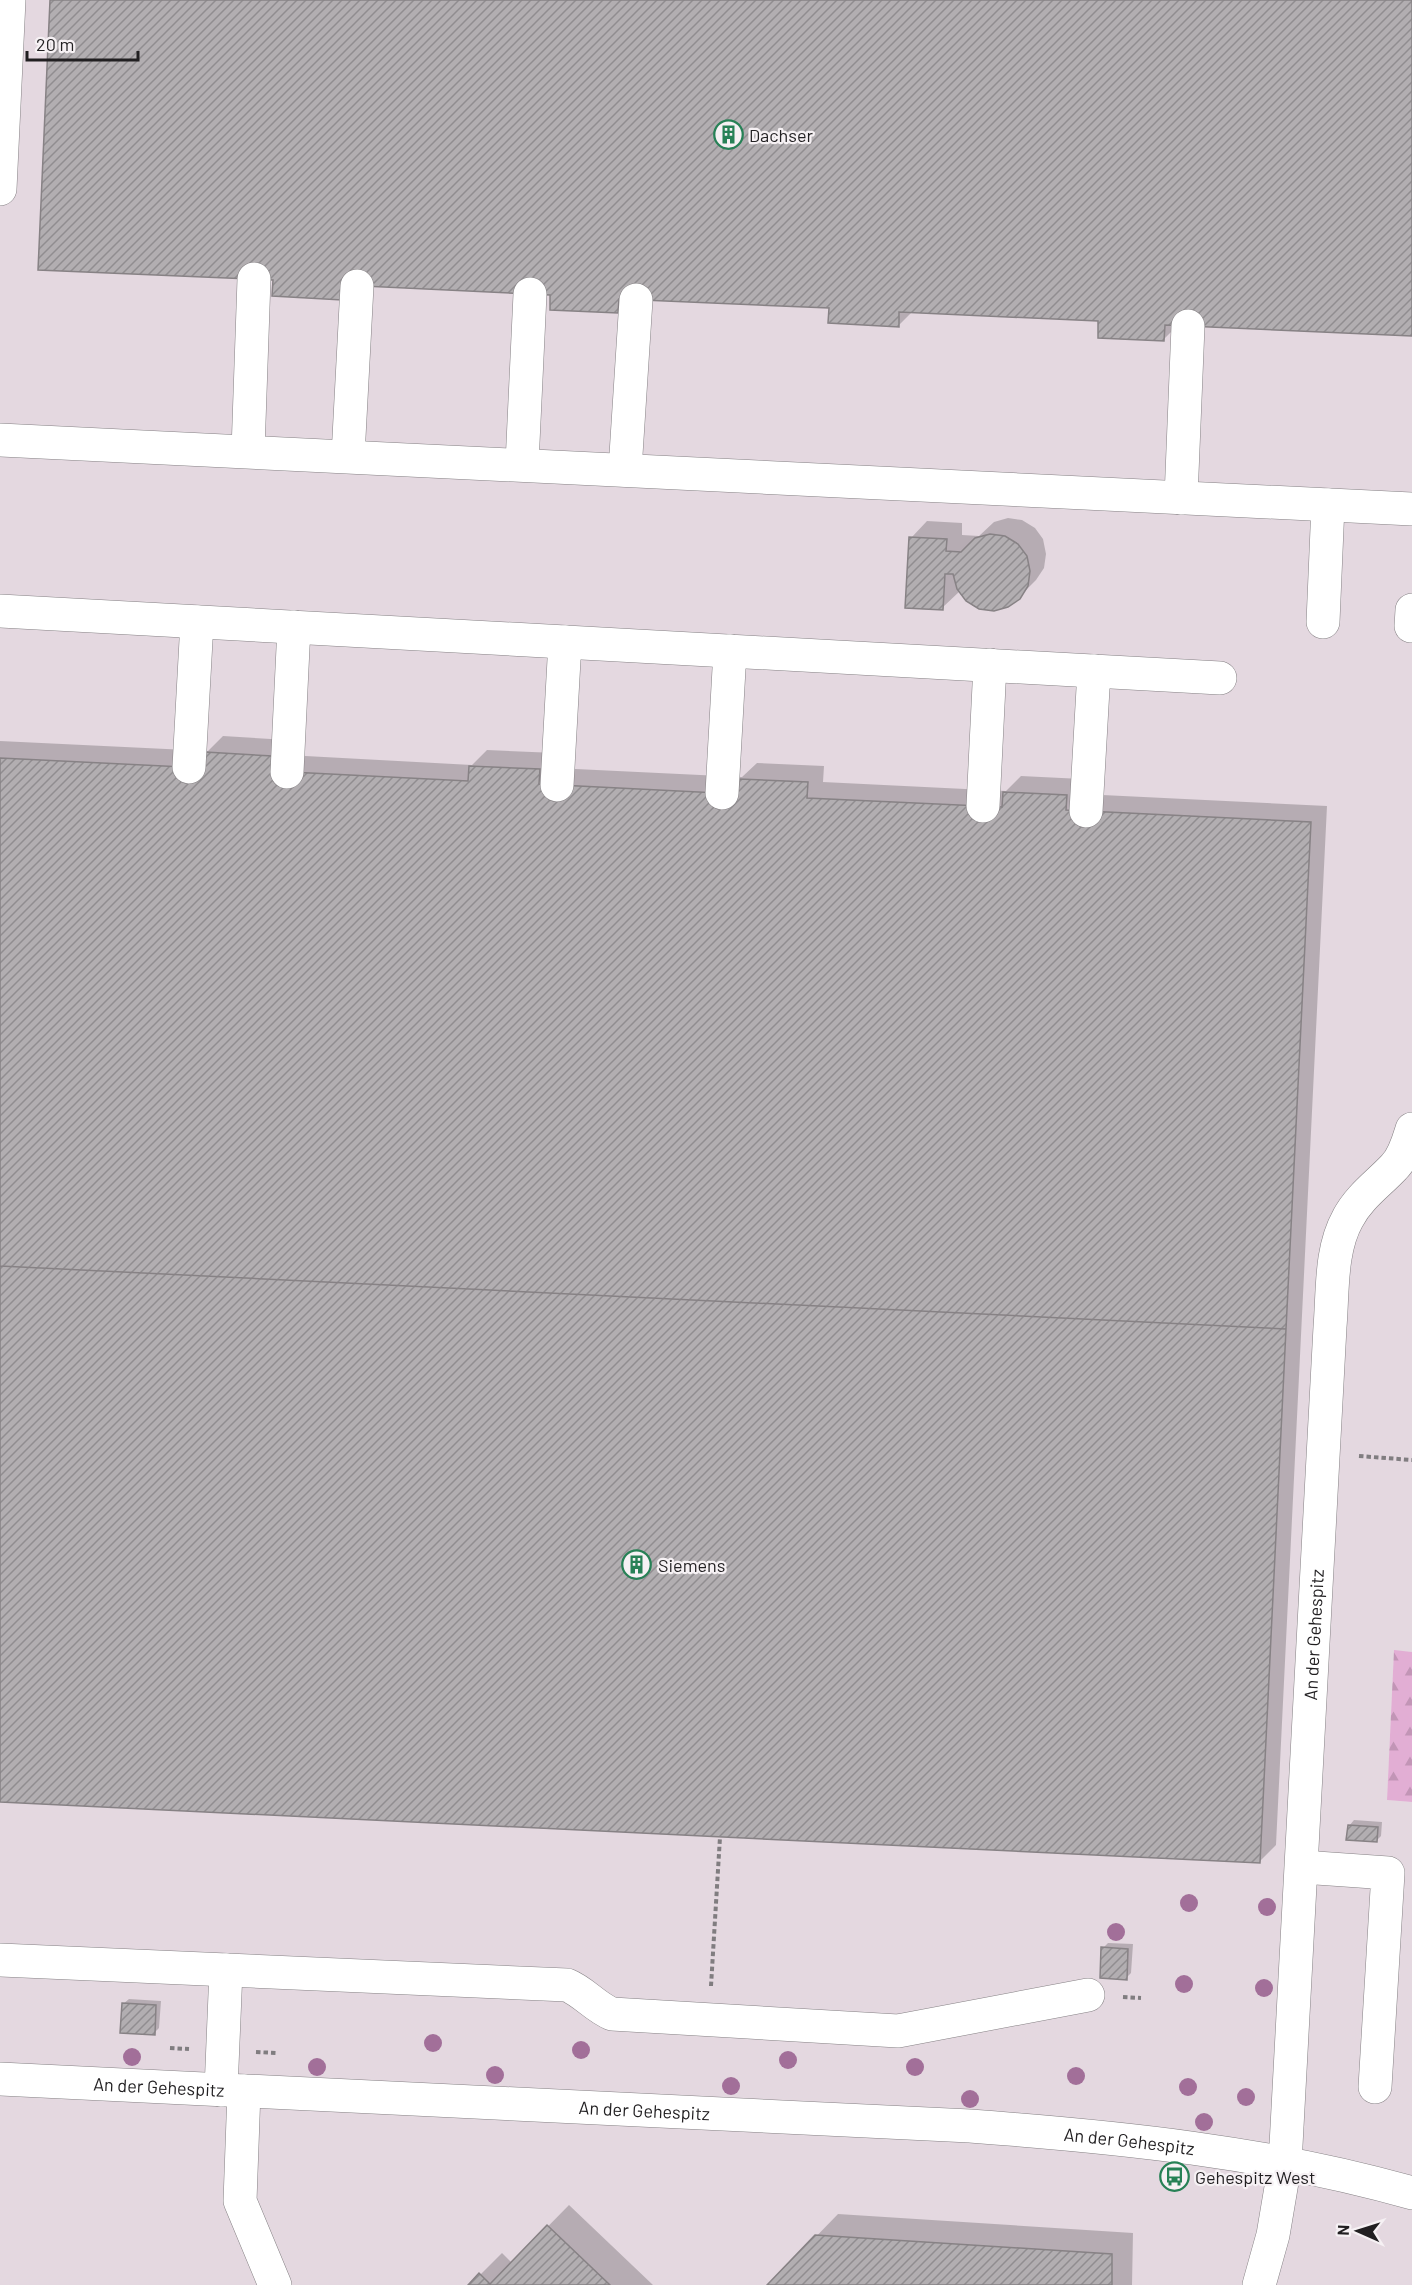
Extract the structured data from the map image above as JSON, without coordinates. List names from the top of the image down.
{
  "streets": {
    "street": ["An der Gehespitz"]
  },
  "places": {
    "building": ["Dachser", "Siemens"],
    "bus stop": ["Gehespitz West"]
  },
  "scale_bar": "20 m",
  "north": "left"
}
